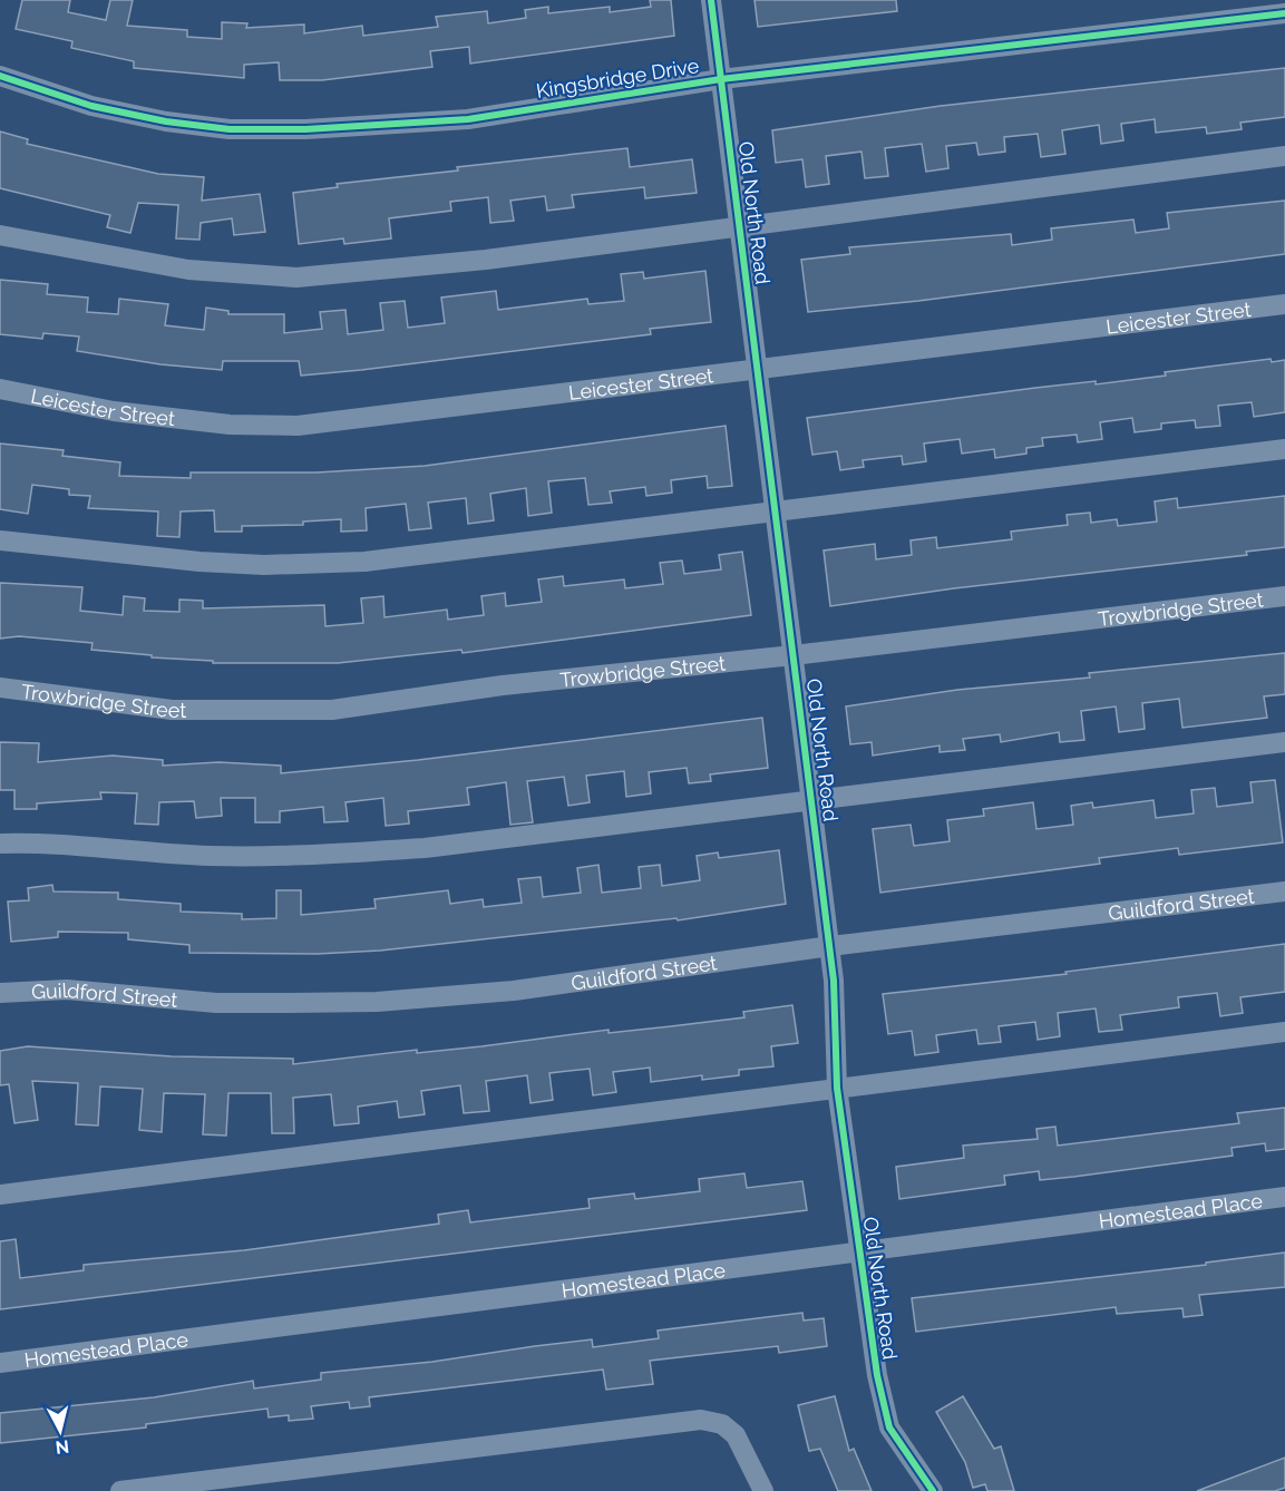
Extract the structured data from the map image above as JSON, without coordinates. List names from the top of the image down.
{
  "streets": {
    "street": [
      "Kingsbridge Drive",
      "Old North Road",
      "Leicester Street",
      "Trowbridge Street",
      "Guildford Street",
      "Homestead Place"
    ]
  },
  "crossings": [
    ["Kingsbridge Drive", "Old North Road"],
    ["Old North Road", "Leicester Street"],
    ["Old North Road", "Trowbridge Street"],
    ["Old North Road", "Guildford Street"],
    ["Old North Road", "Homestead Place"]
  ],
  "north": "bottom"
}
